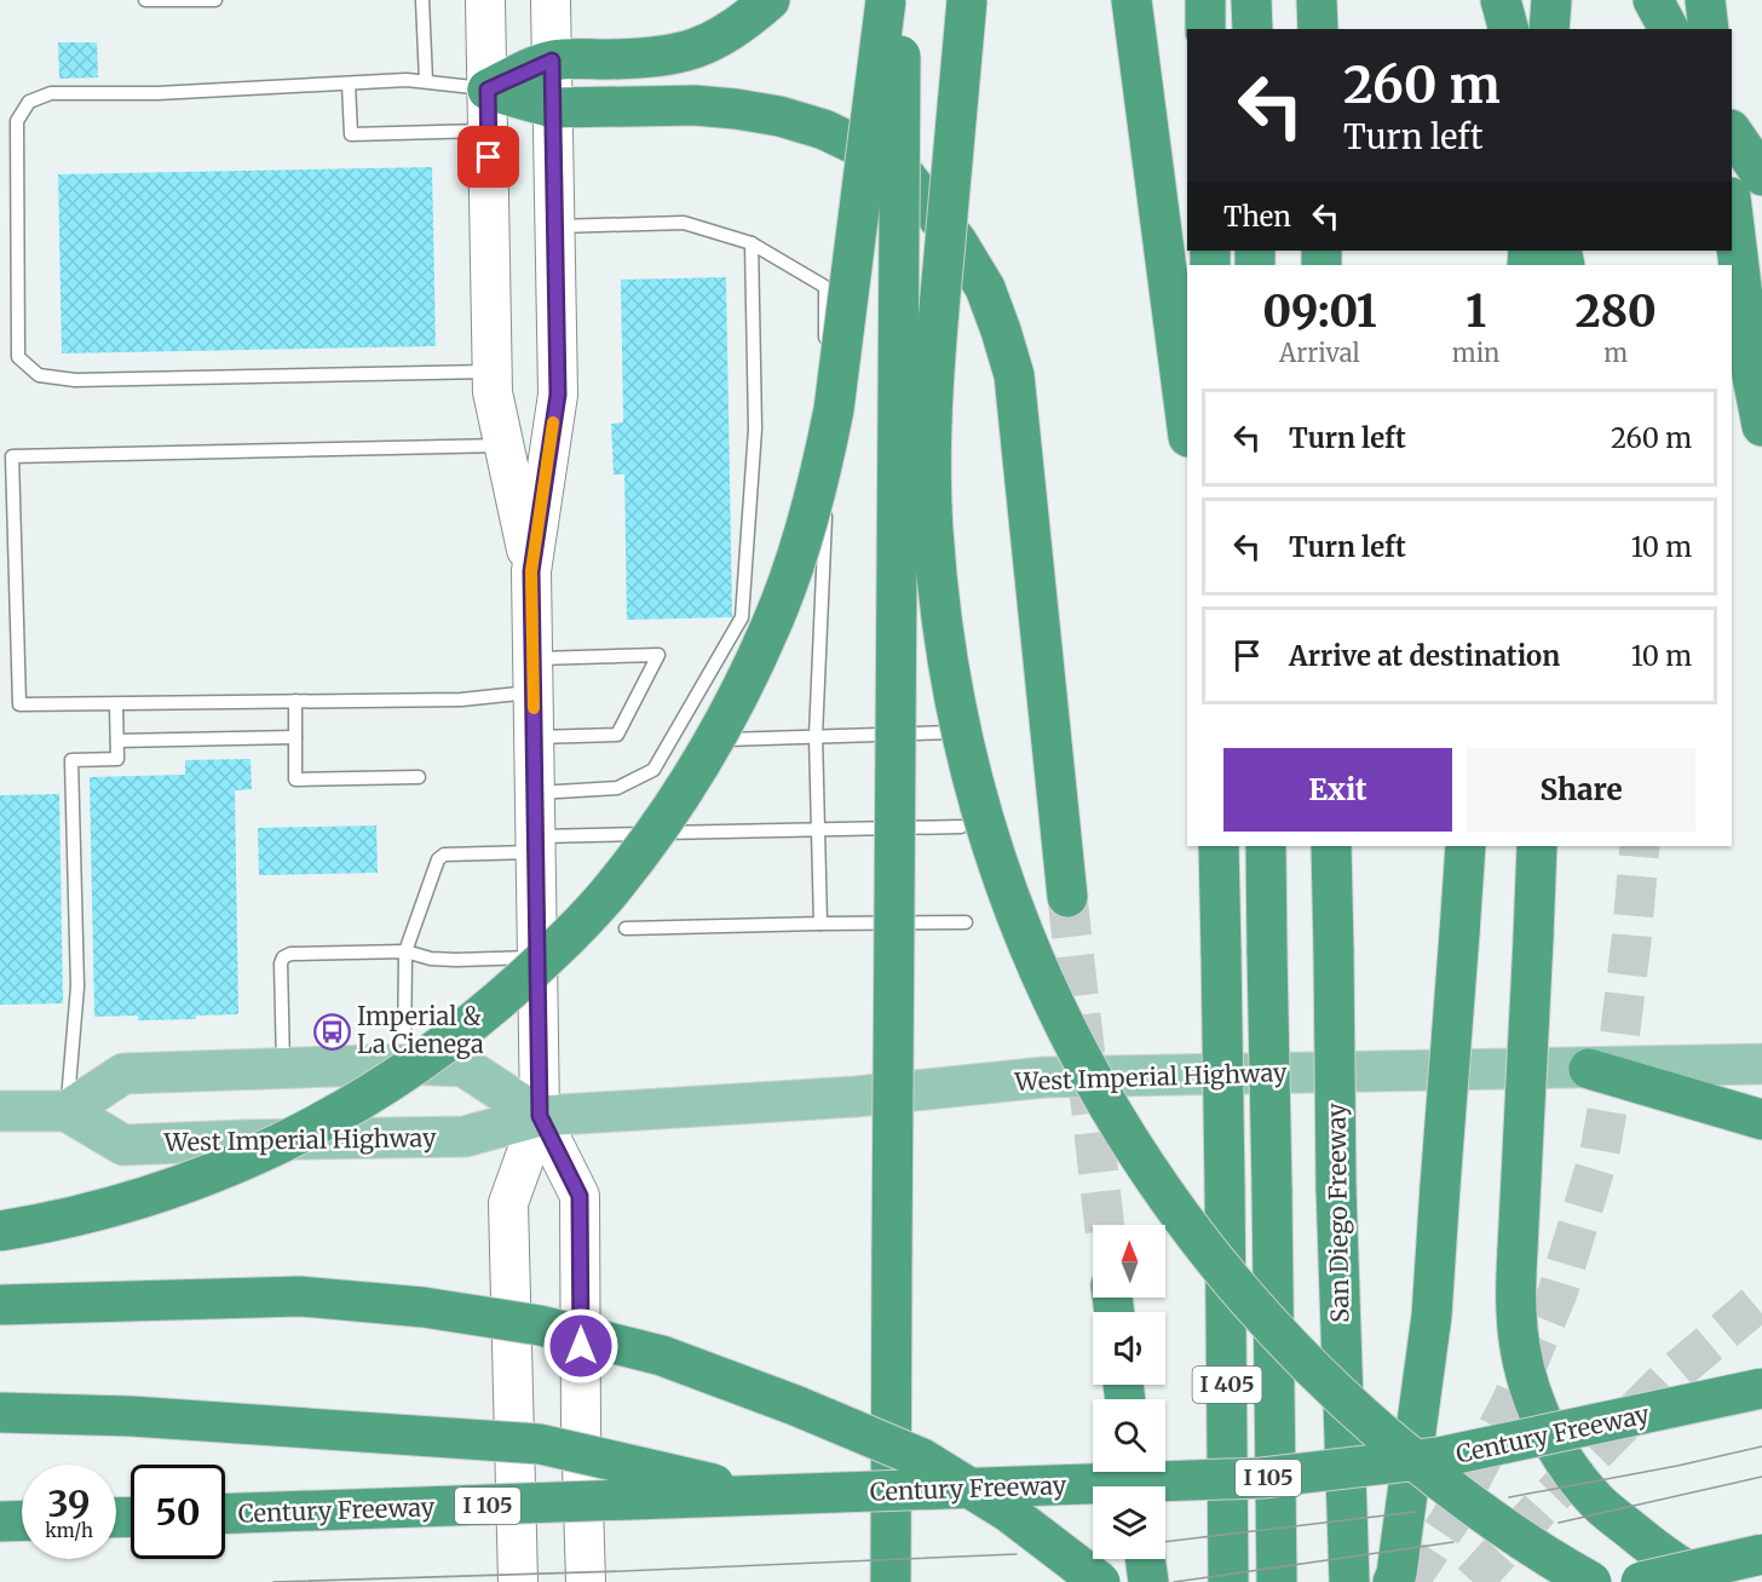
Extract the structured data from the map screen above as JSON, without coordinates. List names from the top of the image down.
{
  "streets": {
    "highway": [
      "San Diego Freeway",
      "I 405",
      "Century Freeway",
      "I 105"
    ],
    "main road": ["West Imperial Highway"]
  },
  "places": {
    "bus stop": ["Imperial & La Cienega"]
  },
  "north": "top",
  "page": {
    "turn": ["260 m", "Turn left"],
    "then": "Then",
    "eta": [
      "09:01",
      "Arrival",
      "1",
      "min",
      "280",
      "m"
    ],
    "list": [
      {
        "name": "Turn left",
        "value": "260 m"
      },
      {
        "name": "Turn left",
        "value": "10 m"
      },
      {
        "name": "Arrive at destination",
        "value": "10 m"
      }
    ],
    "buttons": ["Exit", "Share"],
    "speed": "39 km/h",
    "limit": "50"
  }
}
